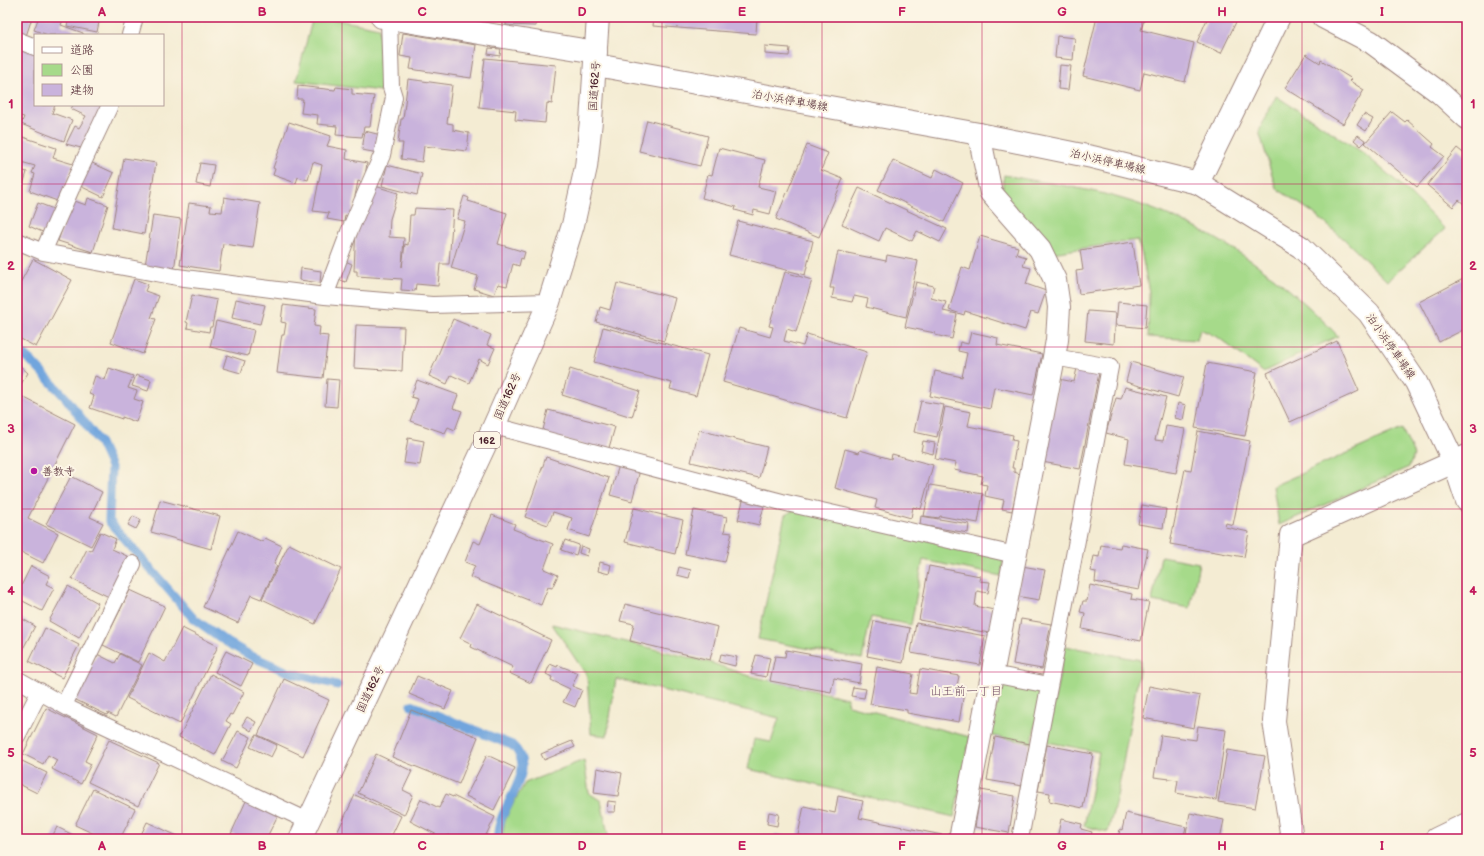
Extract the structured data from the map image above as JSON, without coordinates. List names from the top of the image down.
{
  "streets": {
    "main road": ["国道162号", "泊小浜停車場線", "162"]
  },
  "crossings": [
    ["国道162号", "泊小浜停車場線"]
  ],
  "districts": ["山王前一丁目"],
  "places": ["善教寺"],
  "legend": ["道路", "公園", "建物"],
  "grid": {
    "columns": [
      "A",
      "B",
      "C",
      "D",
      "E",
      "F",
      "G",
      "H",
      "I"
    ],
    "rows": [
      "1",
      "2",
      "3",
      "4",
      "5"
    ]
  }
}
